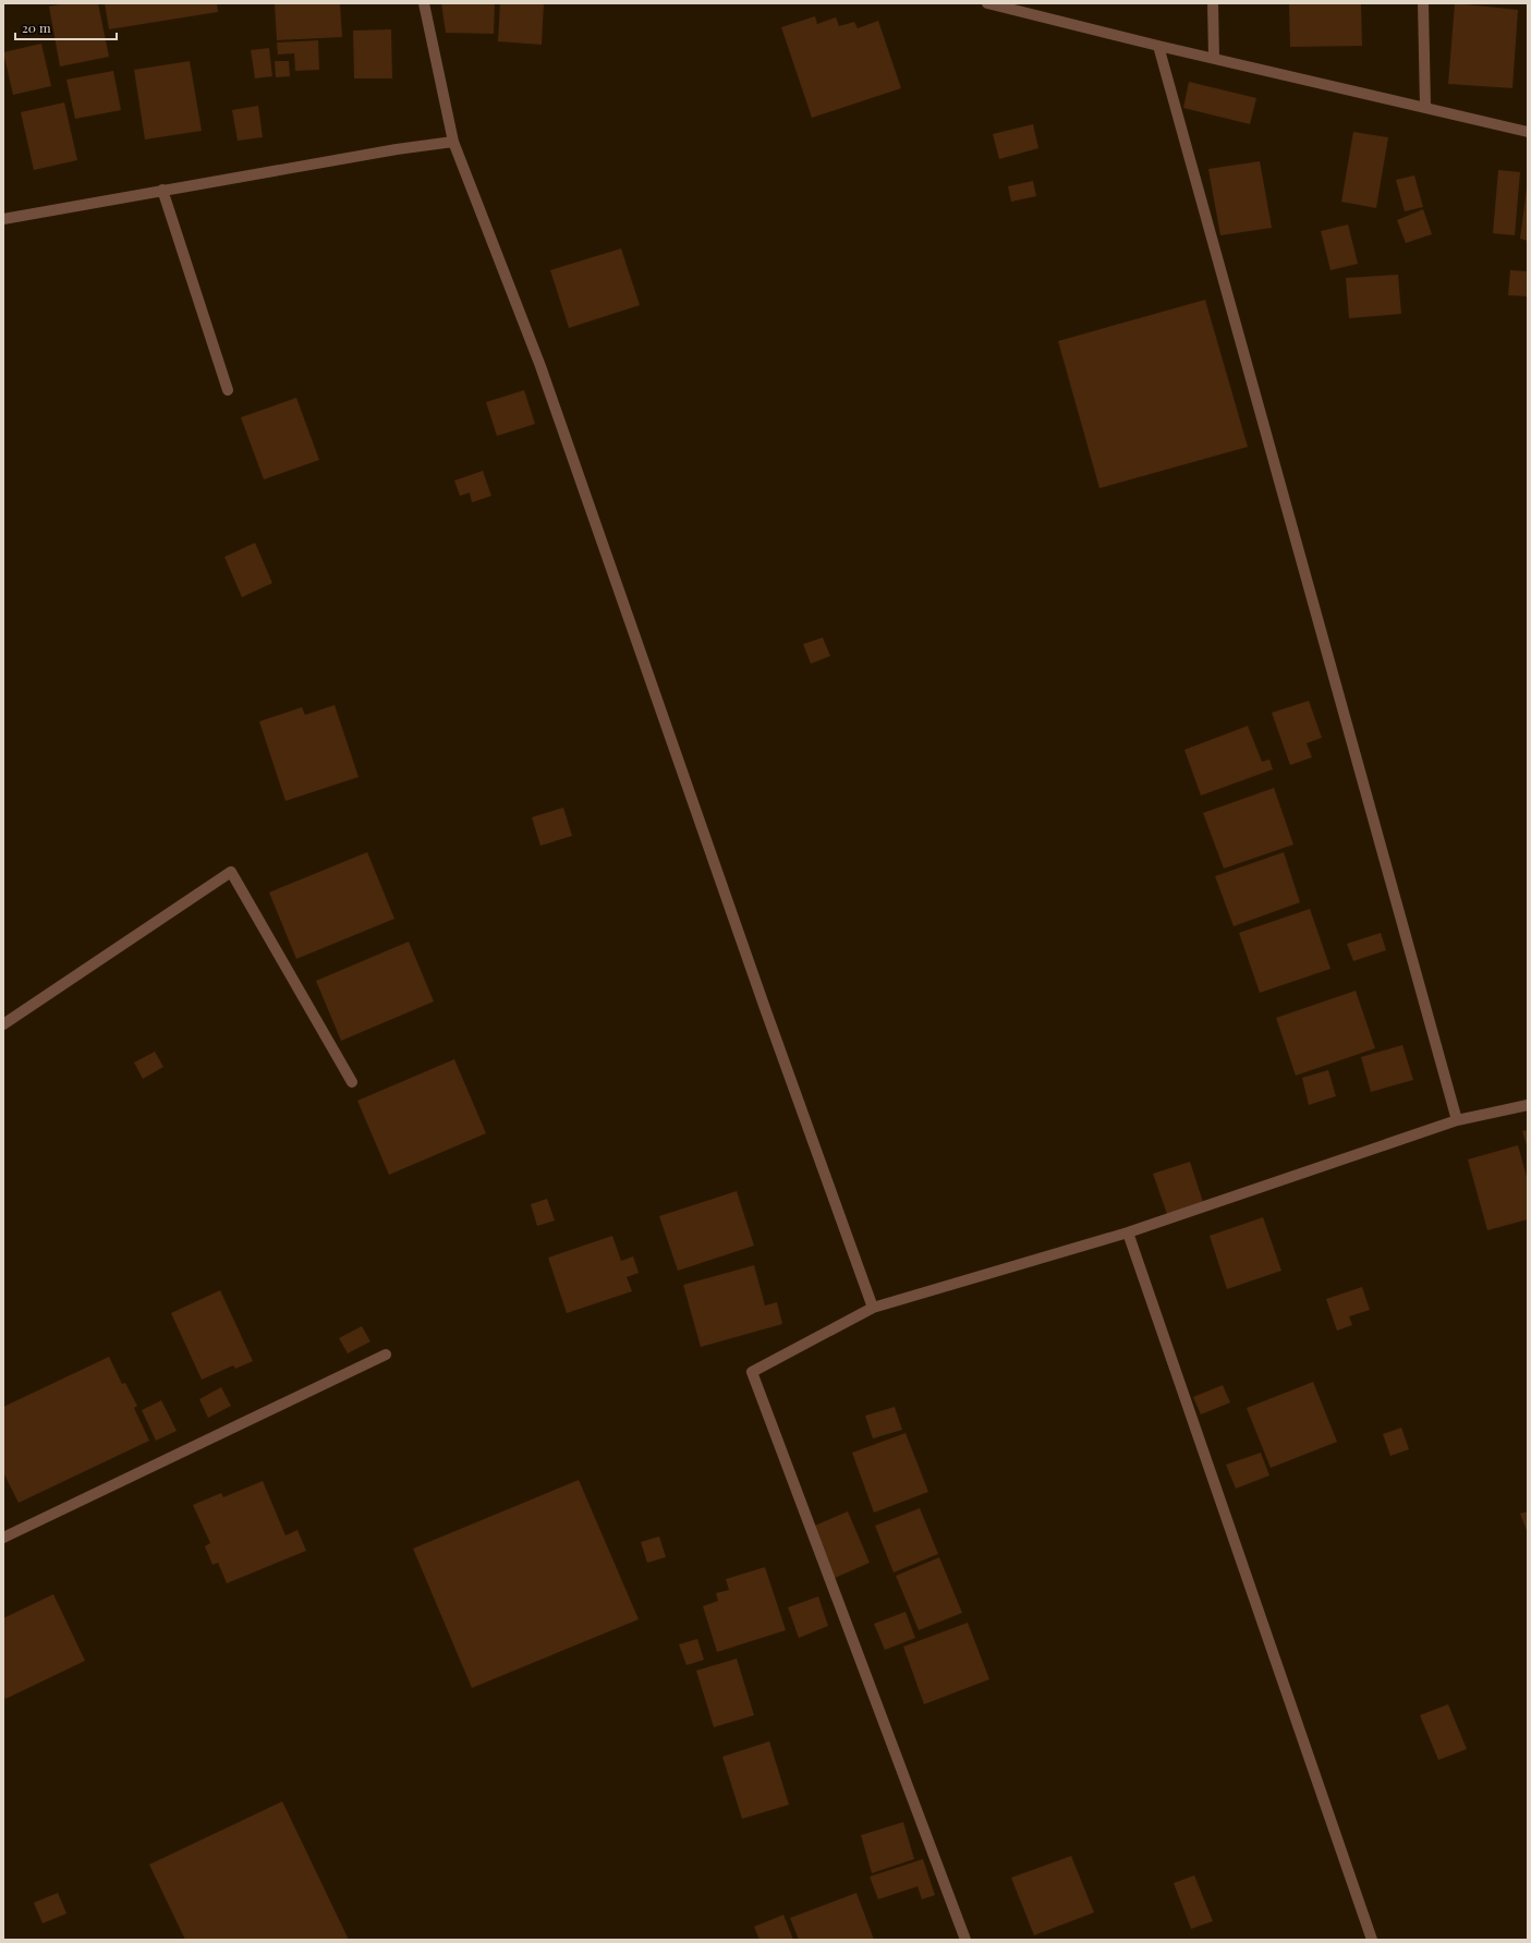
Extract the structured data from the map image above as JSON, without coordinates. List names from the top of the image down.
{
  "scale_bar": "20 m"
}
